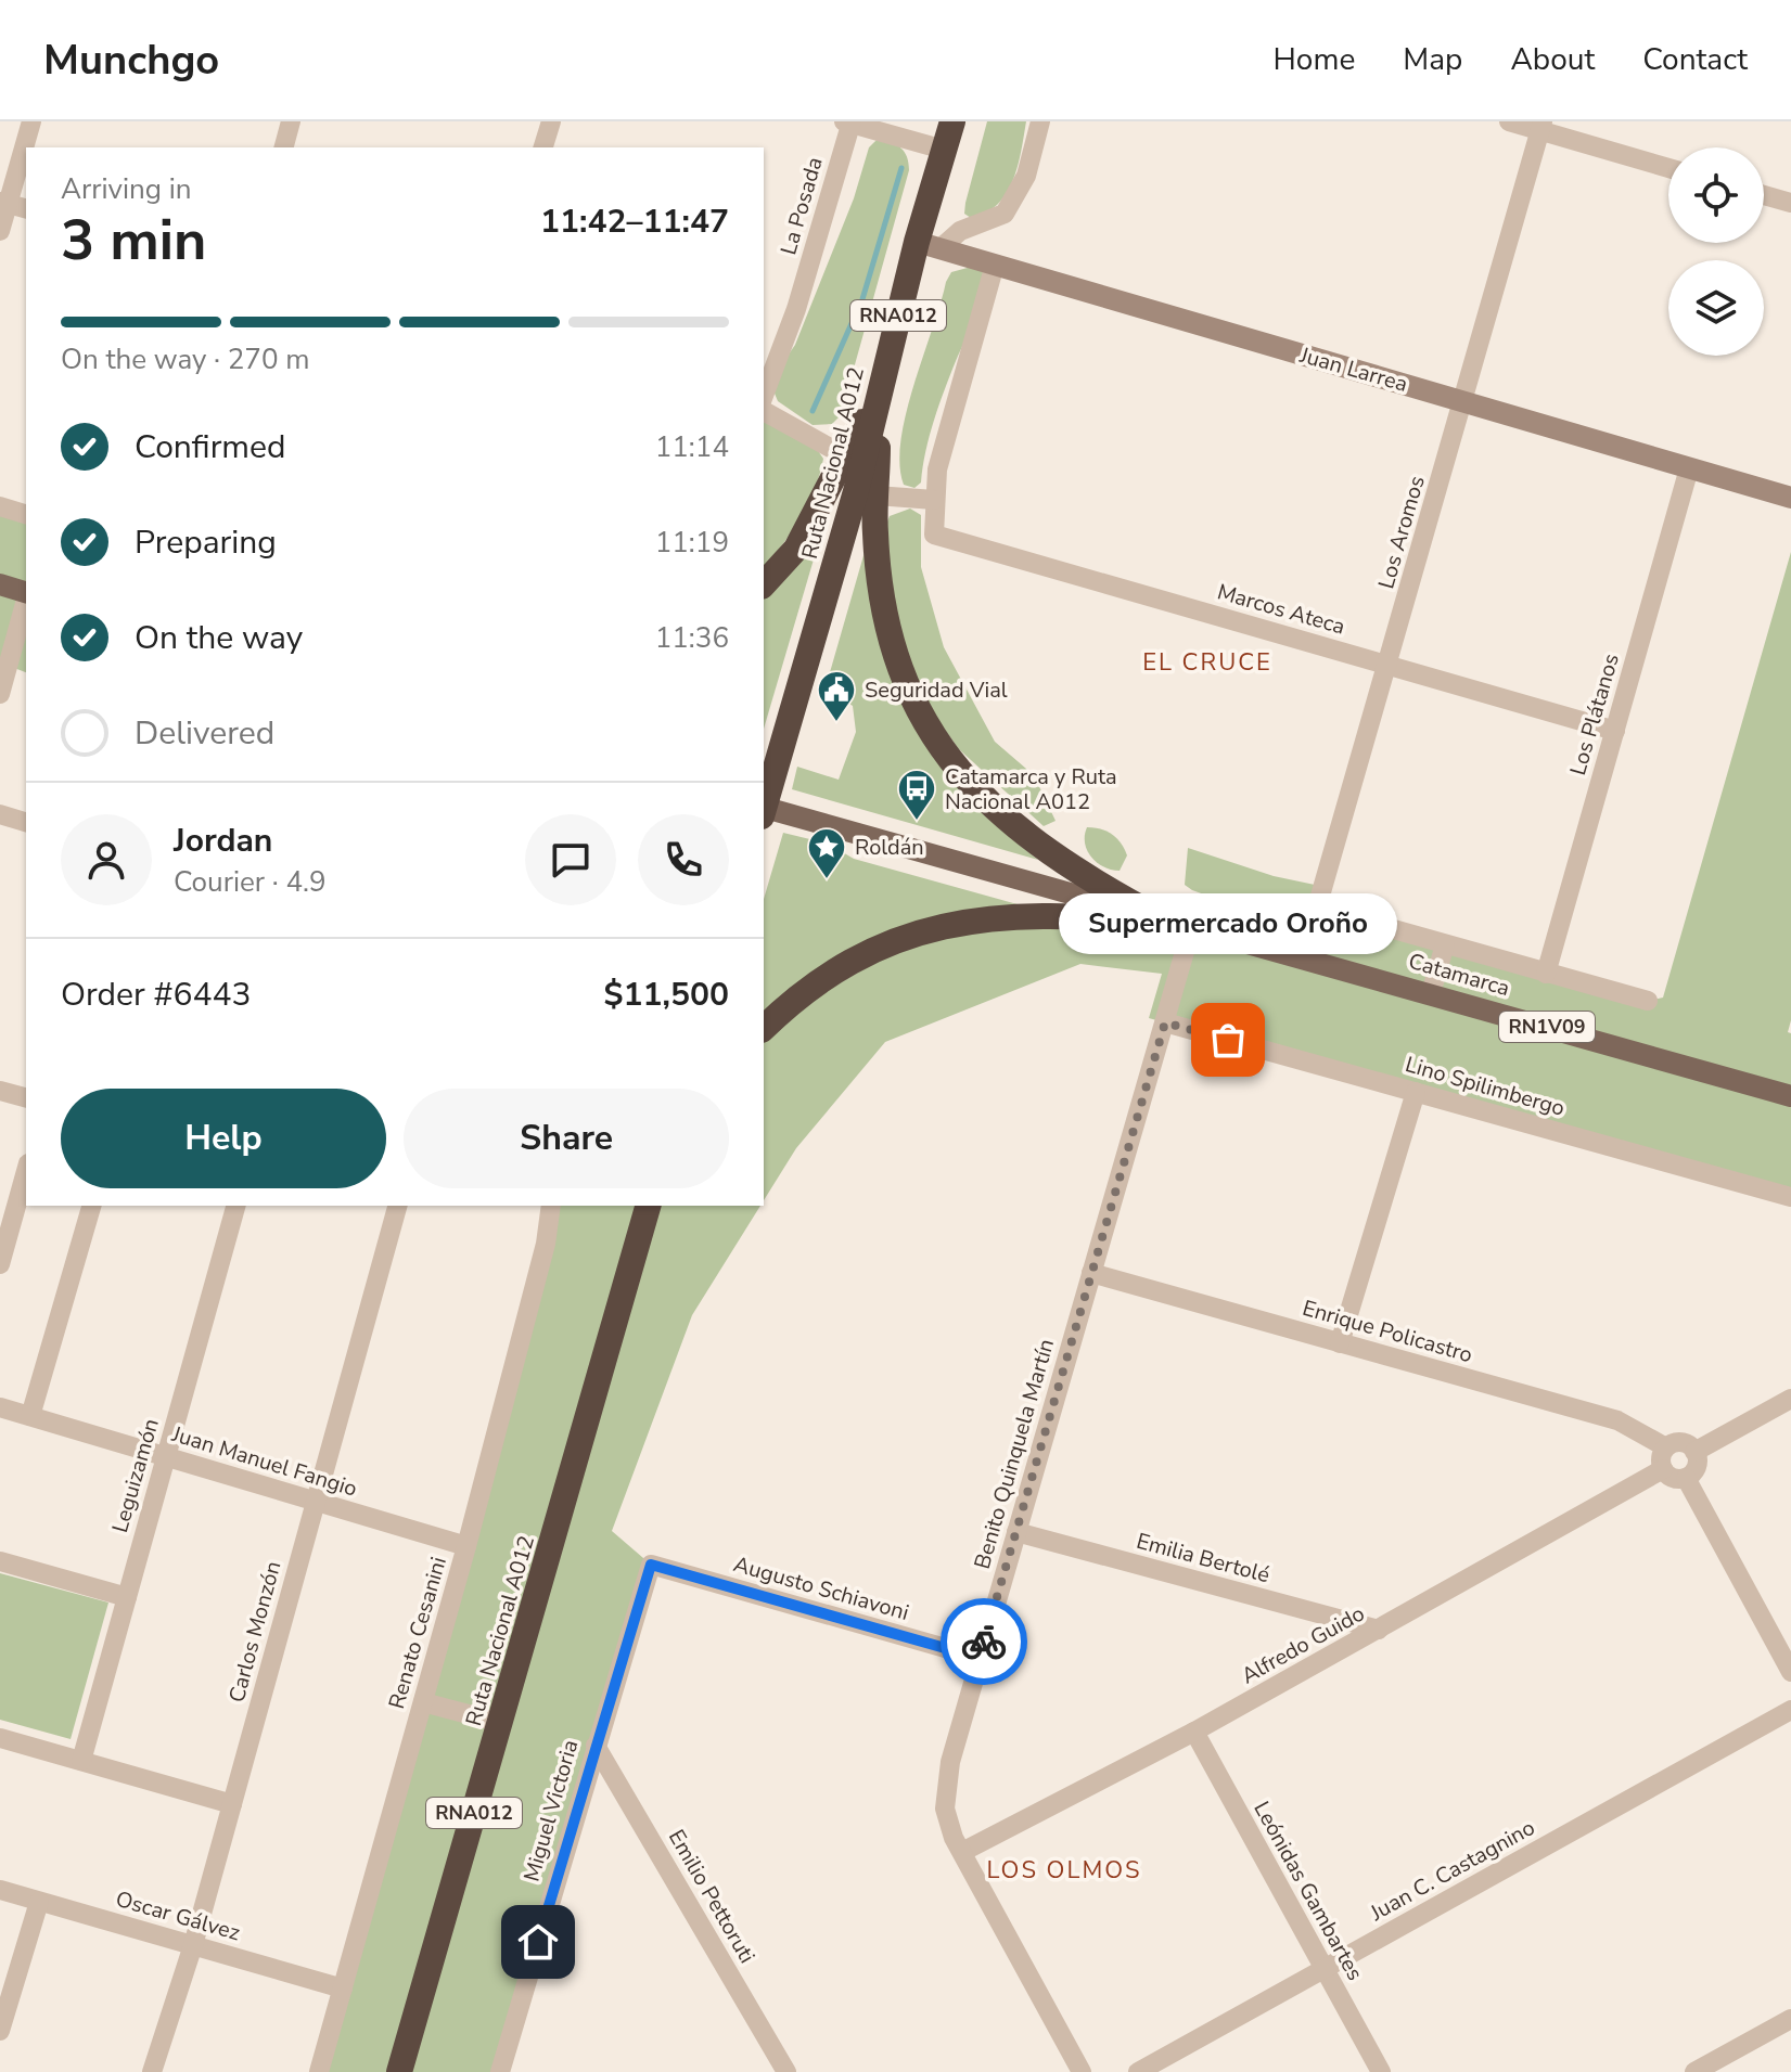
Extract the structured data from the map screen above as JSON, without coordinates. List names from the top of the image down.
{
  "streets": {
    "highway": ["RNA012", "Ruta Nacional A012"],
    "main road": ["Catamarca", "RN1V09"],
    "street": [
      "La Posada",
      "Juan Larrea",
      "Los Aromos",
      "Marcos Ateca",
      "Los Plátanos",
      "Lino Spilimbergo",
      "Enrique Policastro",
      "Benito Quinquela Martín",
      "Juan Manuel Fangio",
      "Leguizamón",
      "Emilia Bertolé",
      "Augusto Schiavoni",
      "Carlos Monzón",
      "Renato Cesanini",
      "Alfredo Guido",
      "Miguel Victoria",
      "Juan C. Castagnino",
      "Leónidas Gambartes",
      "Emilio Pettoruti",
      "Oscar Gálvez"
    ]
  },
  "crossings": [
    ["Juan Larrea", "Ruta Nacional A012"],
    ["Juan Larrea", "Los Aromos"],
    ["Juan Larrea", "Los Plátanos"],
    ["Los Aromos", "Marcos Ateca"],
    ["Los Aromos", "Catamarca"],
    ["Marcos Ateca", "Los Plátanos"],
    ["Catamarca", "Benito Quinquela Martín"],
    ["Lino Spilimbergo", "Benito Quinquela Martín"],
    ["Enrique Policastro", "Benito Quinquela Martín"],
    ["Enrique Policastro", "Alfredo Guido"],
    ["Benito Quinquela Martín", "Emilia Bertolé"],
    ["Benito Quinquela Martín", "Augusto Schiavoni"],
    ["Benito Quinquela Martín", "Alfredo Guido"],
    ["Juan Manuel Fangio", "Leguizamón"],
    ["Juan Manuel Fangio", "Carlos Monzón"],
    ["Juan Manuel Fangio", "Renato Cesanini"],
    ["Emilia Bertolé", "Alfredo Guido"],
    ["Augusto Schiavoni", "Miguel Victoria"],
    ["Carlos Monzón", "Oscar Gálvez"],
    ["Renato Cesanini", "Oscar Gálvez"],
    ["Alfredo Guido", "Leónidas Gambartes"],
    ["Miguel Victoria", "Emilio Pettoruti"],
    ["Juan C. Castagnino", "Leónidas Gambartes"]
  ],
  "districts": ["EL CRUCE", "LOS OLMOS"],
  "places": {
    "public building": ["Seguridad Vial"],
    "bus stop": ["Catamarca y Ruta Nacional A012"],
    "place": ["Roldán"],
    "other": ["Supermercado Oroño"]
  },
  "page": {
    "header": "Munchgo",
    "nav": [
      "Home",
      "Map",
      "About",
      "Contact"
    ],
    "heading": ["3 min", "Arriving in", "11:42–11:47"],
    "panel": [
      "Jordan",
      "Courier · 4.9",
      "Order #6443",
      "$11,500"
    ],
    "bar": "On the way · 270 m",
    "list": [
      ["Confirmed", "11:14"],
      ["Preparing", "11:19"],
      ["On the way", "11:36"],
      "Delivered"
    ],
    "bubble": "Supermercado Oroño",
    "buttons": ["Help", "Share"]
  }
}
